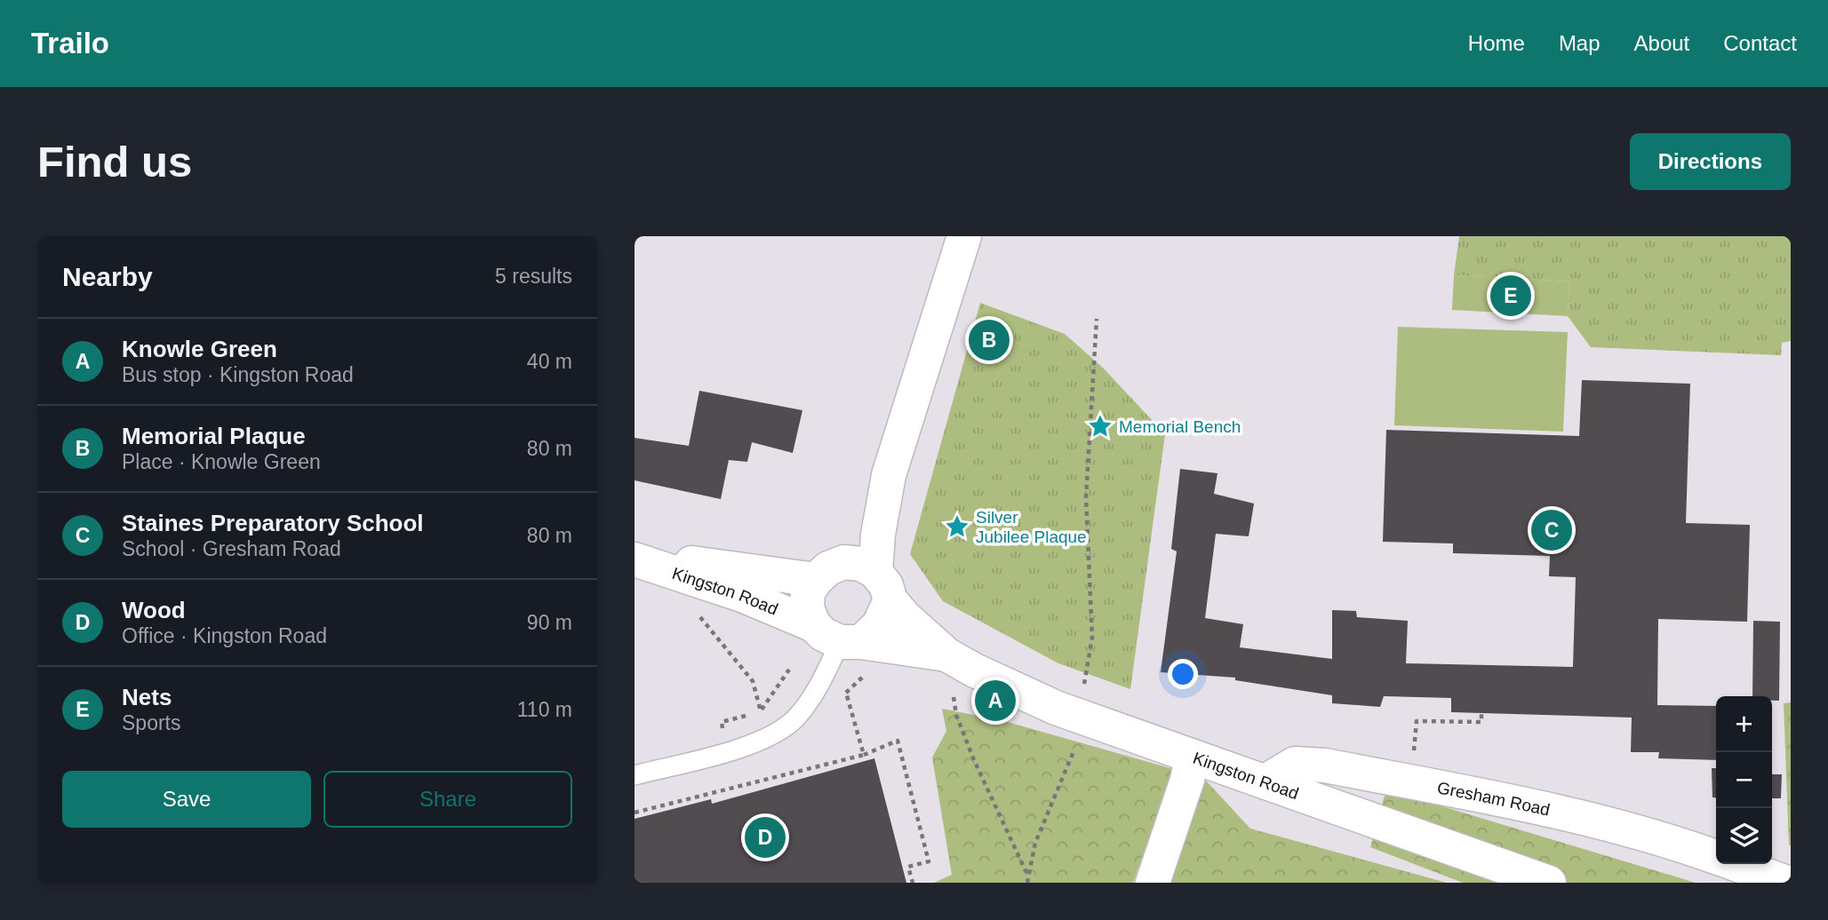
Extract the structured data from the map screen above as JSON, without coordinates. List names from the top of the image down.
{
  "streets": {
    "street": ["Kingston Road", "Gresham Road"]
  },
  "crossings": [
    ["Kingston Road", "Gresham Road"]
  ],
  "places": {
    "place": ["Memorial Bench", "Silver Jubilee Plaque"]
  },
  "page": {
    "header": "Trailo",
    "nav": [
      "Home",
      "Map",
      "About",
      "Contact"
    ],
    "buttons": [
      "Directions",
      ["Save", "Share"]
    ],
    "title": "Find us",
    "heading": ["Nearby", "5 results"],
    "pins": [
      "E",
      "B",
      "C",
      "A",
      "D"
    ],
    "list": [
      {
        "mark": "A",
        "name": "Knowle Green",
        "note": "Bus stop · Kingston Road",
        "value": "40 m"
      },
      {
        "mark": "B",
        "name": "Memorial Plaque",
        "note": "Place · Knowle Green",
        "value": "80 m"
      },
      {
        "mark": "C",
        "name": "Staines Preparatory School",
        "note": "School · Gresham Road",
        "value": "80 m"
      },
      {
        "mark": "D",
        "name": "Wood",
        "note": "Office · Kingston Road",
        "value": "90 m"
      },
      {
        "mark": "E",
        "name": "Nets",
        "note": "Sports",
        "value": "110 m"
      }
    ],
    "map_buttons": ["+", "−"]
  }
}
